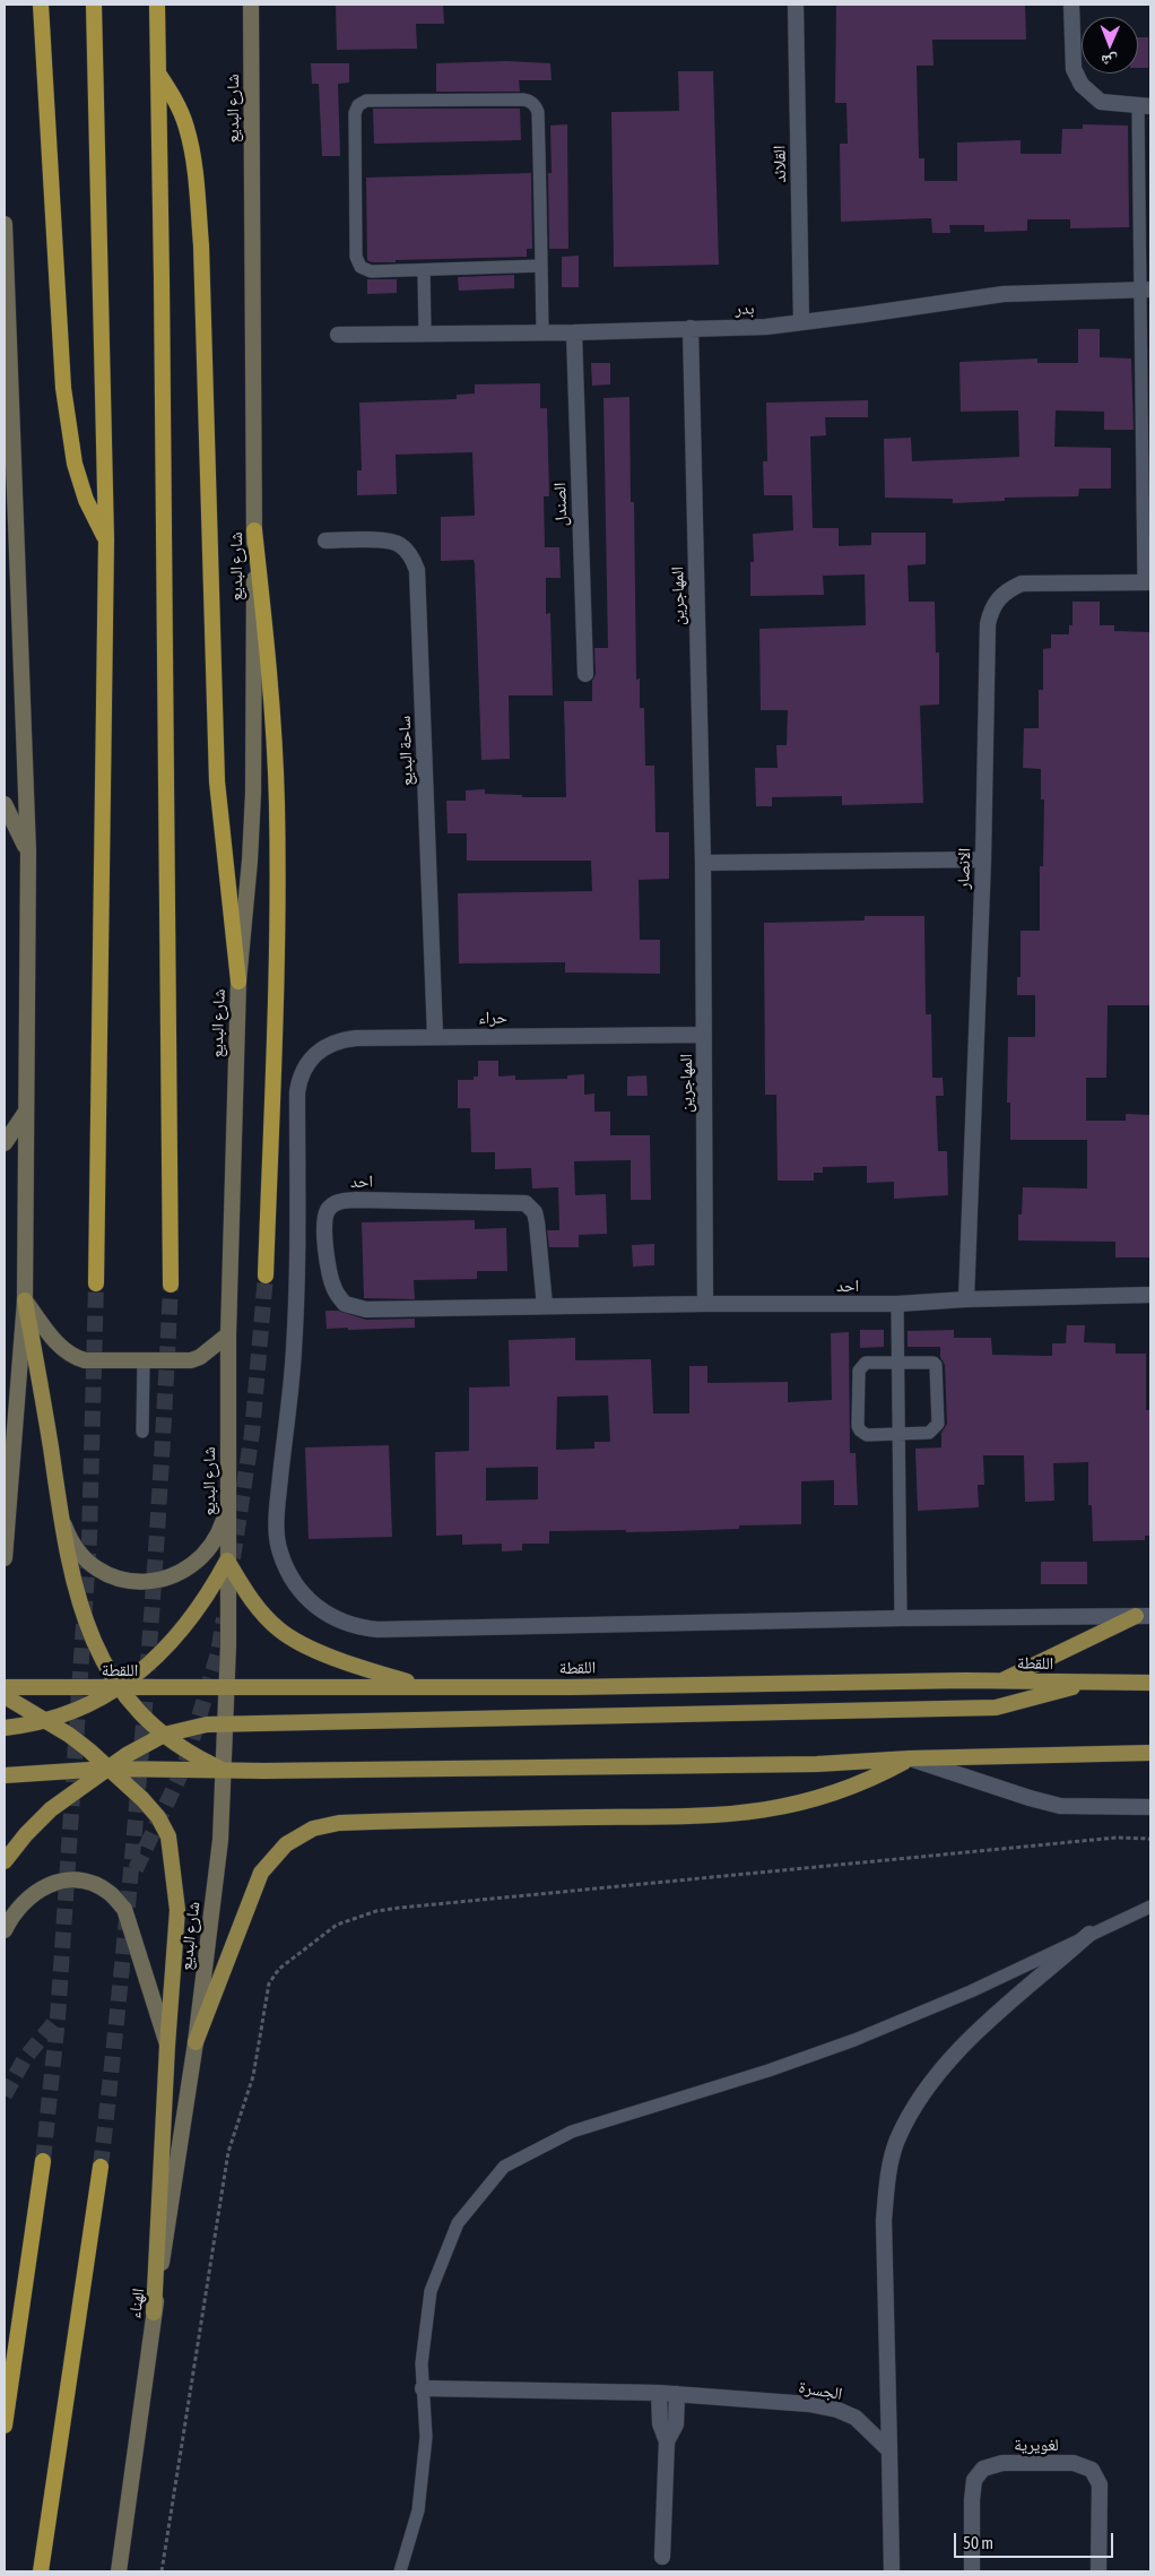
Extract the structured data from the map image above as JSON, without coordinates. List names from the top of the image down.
{
  "streets": {
    "main road": ["شارع البديع", "اللقطة", "الهناء"],
    "street": [
      "القلائد",
      "بدر",
      "الصندل",
      "المهاجرين",
      "ساحة البديع",
      "الانصار",
      "حراء",
      "احد",
      "الجسرة",
      "لغويرية"
    ]
  },
  "crossings": [
    ["شارع البديع", "اللقطة"],
    ["شارع البديع", "الهناء"],
    ["القلائد", "بدر"],
    ["بدر", "الصندل"],
    ["بدر", "المهاجرين"],
    ["المهاجرين", "حراء"],
    ["المهاجرين", "احد"],
    ["ساحة البديع", "حراء"],
    ["الانصار", "احد"]
  ],
  "scale_bar": "50 m",
  "north": "bottom"
}
